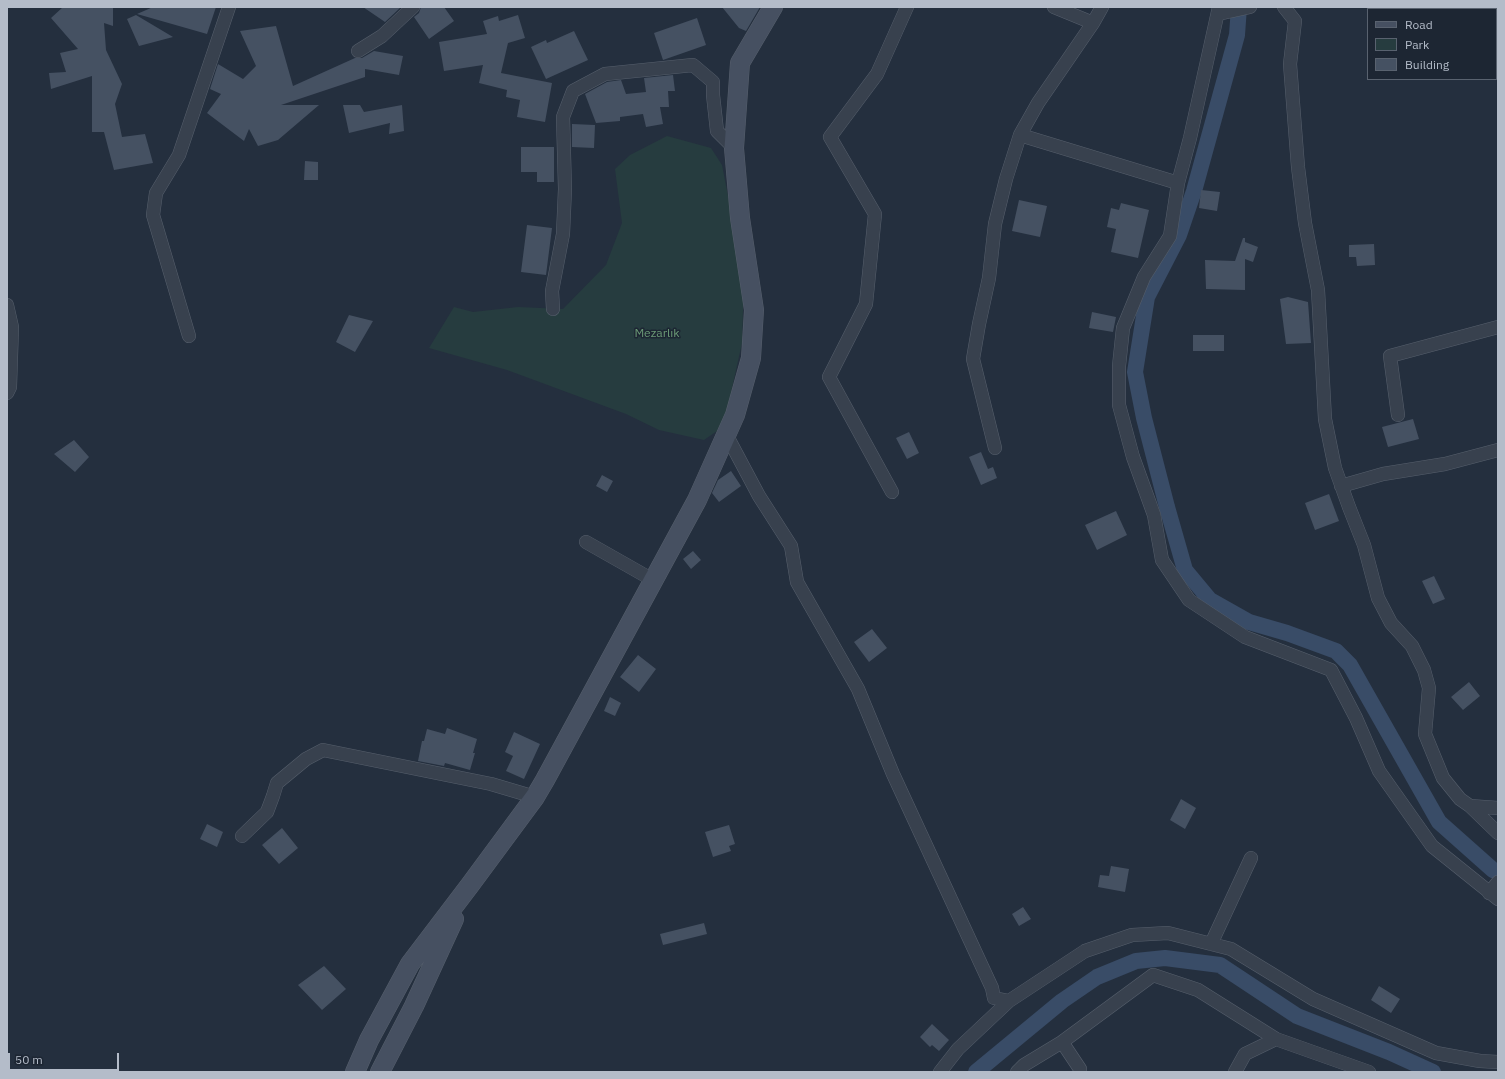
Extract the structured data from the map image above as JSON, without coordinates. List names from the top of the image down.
{
  "parks": ["Mezarlık"],
  "legend": ["Road", "Park", "Building"],
  "scale_bar": "50 m"
}
